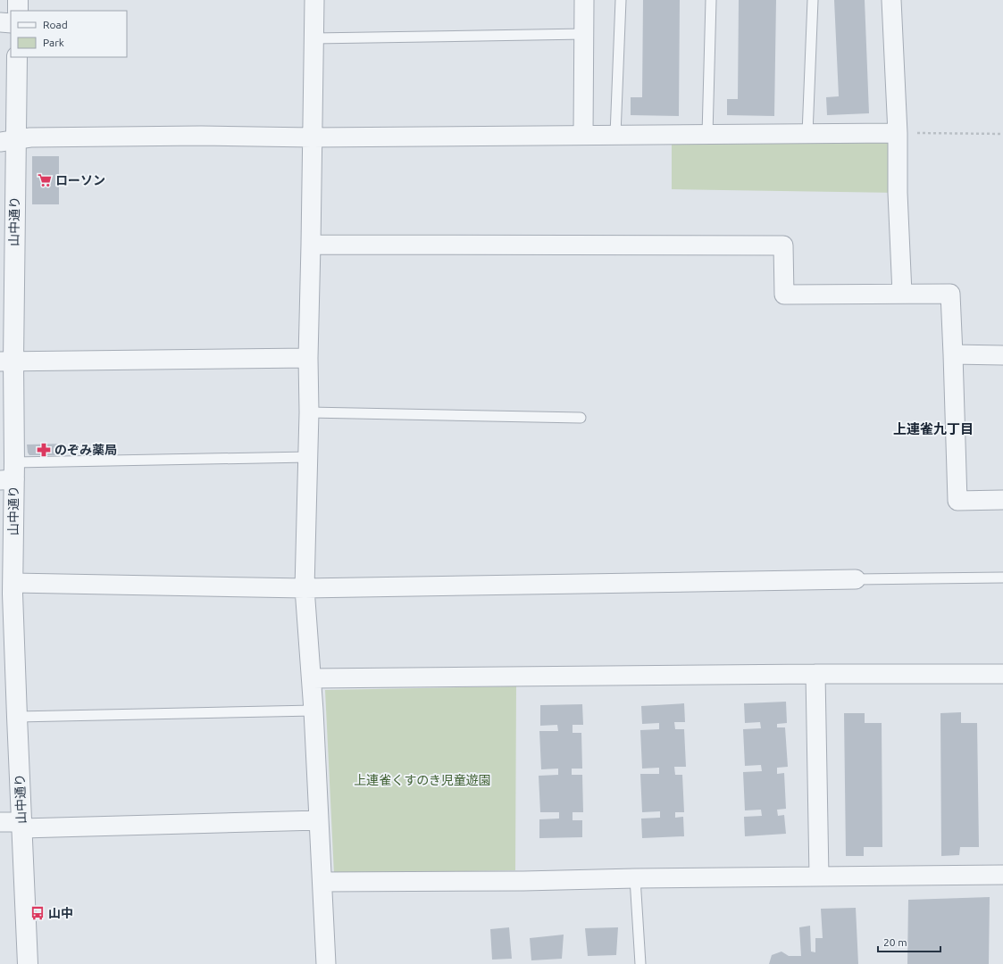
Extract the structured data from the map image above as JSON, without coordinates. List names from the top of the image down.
{
  "streets": {
    "street": ["山中通り"]
  },
  "districts": ["上連雀九丁目"],
  "parks": ["上連雀くすのき児童遊園"],
  "places": {
    "supermarket": ["ローソン"],
    "pharmacy": ["のぞみ薬局"],
    "bus stop": ["山中"]
  },
  "legend": ["Road", "Park"],
  "scale_bar": "20 m"
}
